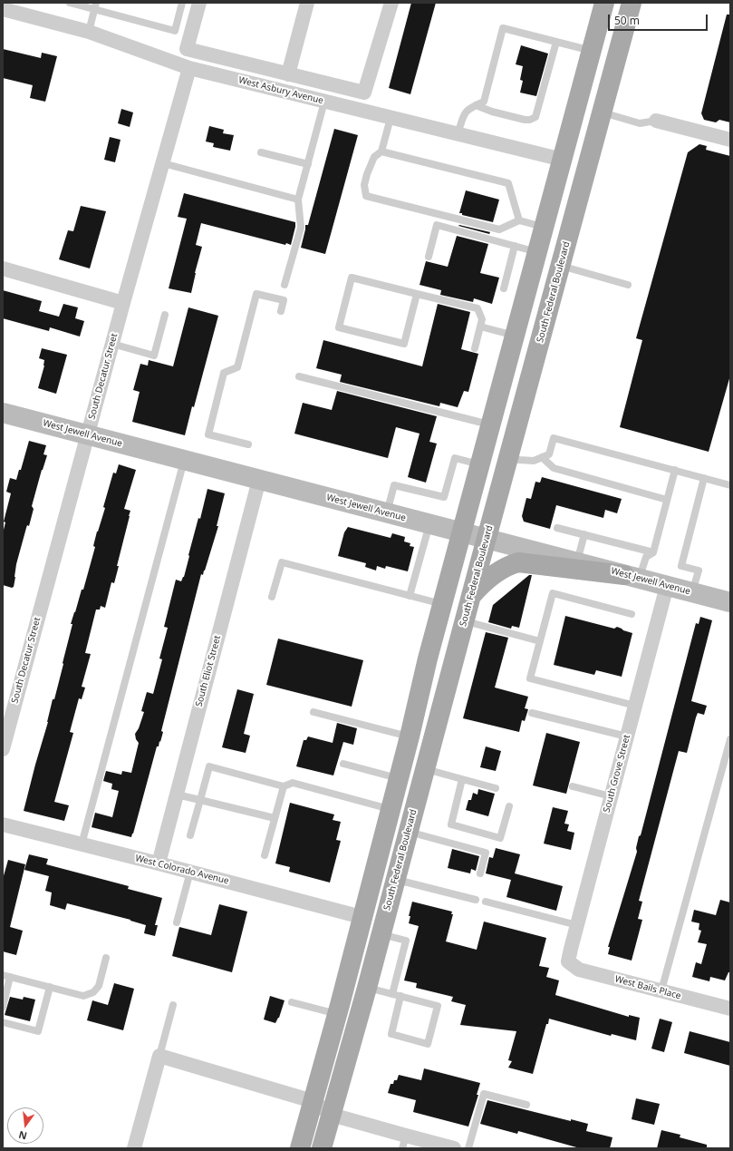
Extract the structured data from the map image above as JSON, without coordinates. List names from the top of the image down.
{
  "streets": {
    "main road": ["South Federal Boulevard"],
    "street": [
      "West Asbury Avenue",
      "South Decatur Street",
      "West Jewell Avenue",
      "South Eliot Street",
      "South Grove Street",
      "West Colorado Avenue",
      "West Bails Place"
    ]
  },
  "crossings": [
    ["West Asbury Avenue", "South Decatur Street"],
    ["South Federal Boulevard", "West Jewell Avenue"],
    ["South Decatur Street", "West Jewell Avenue"],
    ["West Jewell Avenue", "South Eliot Street"],
    ["West Jewell Avenue", "South Grove Street"],
    ["South Eliot Street", "West Colorado Avenue"],
    ["South Grove Street", "West Bails Place"]
  ],
  "scale_bar": "50 m",
  "north": "bottom"
}
